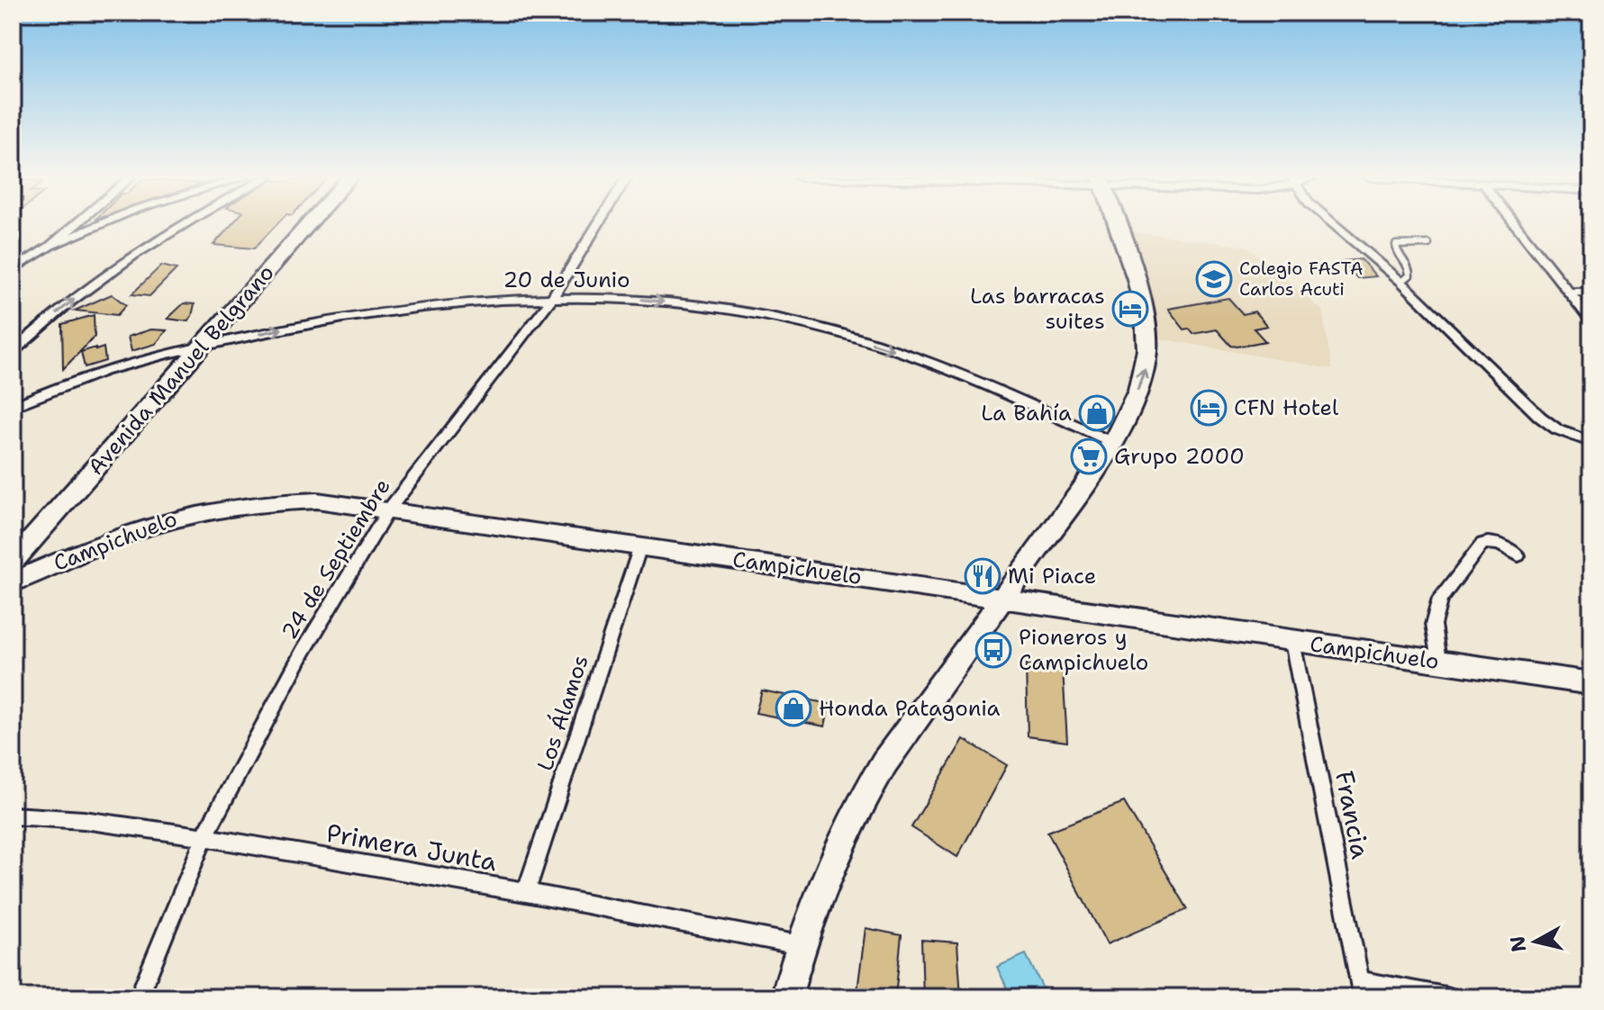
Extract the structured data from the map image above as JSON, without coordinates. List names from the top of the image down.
{
  "streets": {
    "main road": ["Avenida Manuel Belgrano"],
    "street": [
      "20 de Junio",
      "Campichuelo",
      "24 de Septiembre",
      "Los Álamos",
      "Francia",
      "Primera Junta"
    ]
  },
  "crossings": [
    ["20 de Junio", "Avenida Manuel Belgrano"],
    ["20 de Junio", "24 de Septiembre"],
    ["Campichuelo", "24 de Septiembre"],
    ["Campichuelo", "Los Álamos"],
    ["Campichuelo", "Francia"],
    ["24 de Septiembre", "Primera Junta"],
    ["Los Álamos", "Primera Junta"]
  ],
  "one_way": ["20 de Junio"],
  "places": {
    "school or university": ["Colegio FASTA Carlos Acuti"],
    "hotel": ["Las barracas suites", "CFN Hotel"],
    "shop": ["La Bahía", "Honda Patagonia"],
    "supermarket": ["Grupo 2000"],
    "restaurant": ["Mi Piace"],
    "bus stop": ["Pioneros y Campichuelo"]
  },
  "north": "left"
}
